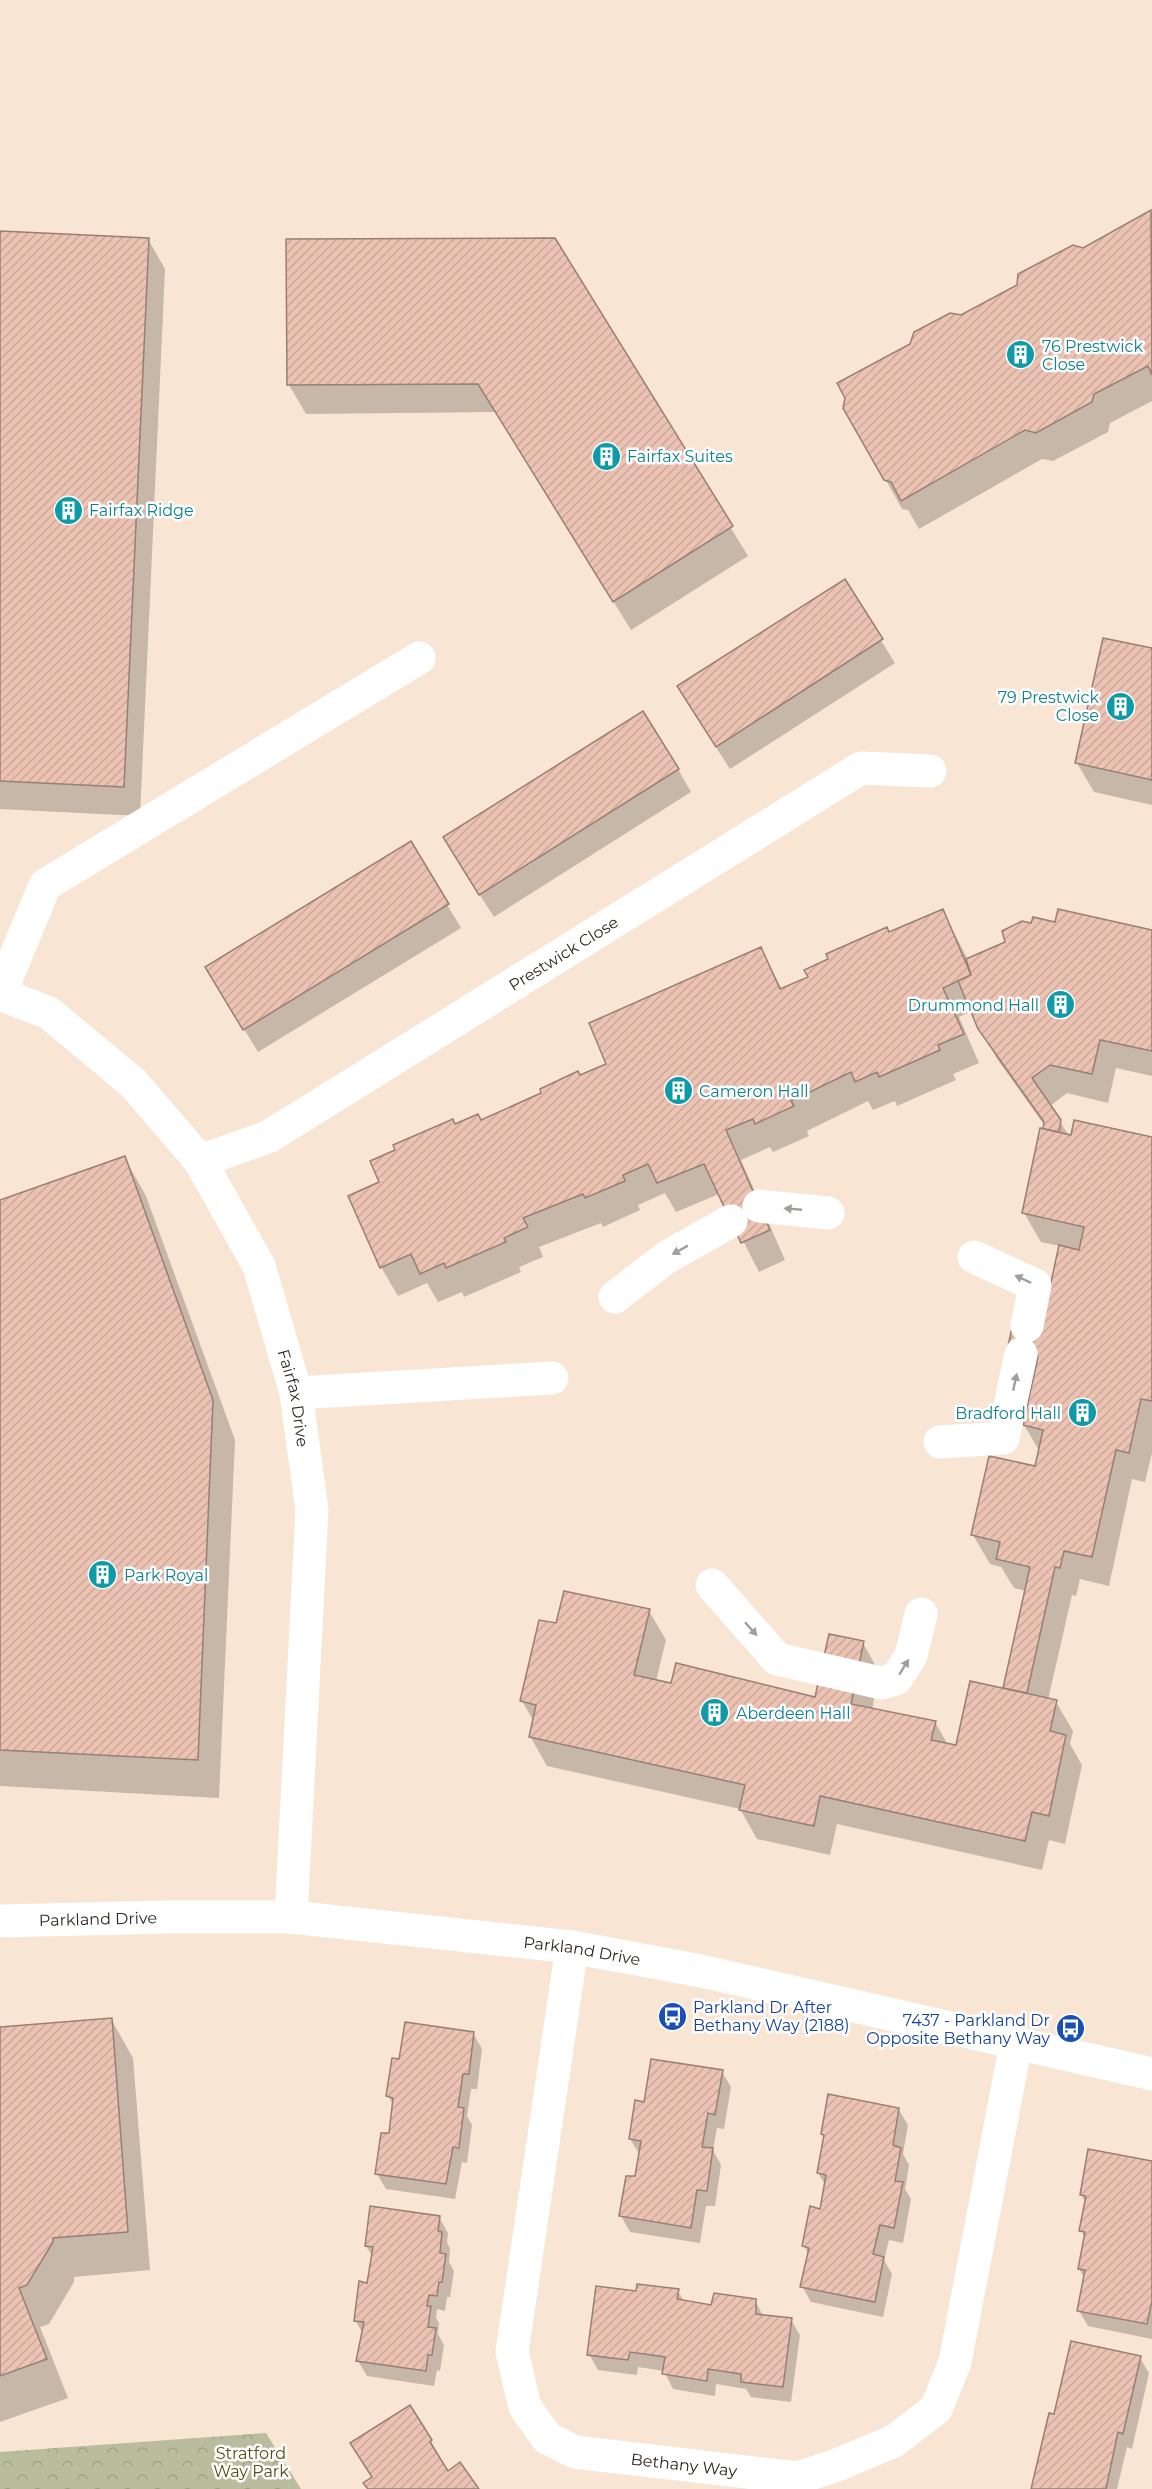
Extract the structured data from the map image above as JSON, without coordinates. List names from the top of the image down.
{
  "streets": {
    "street": [
      "Prestwick Close",
      "Fairfax Drive",
      "Parkland Drive",
      "Bethany Way"
    ]
  },
  "crossings": [
    ["Prestwick Close", "Fairfax Drive"],
    ["Fairfax Drive", "Parkland Drive"],
    ["Parkland Drive", "Bethany Way"]
  ],
  "parks": ["Stratford Way Park"],
  "places": {
    "building": [
      "76 Prestwick Close",
      "Fairfax Suites",
      "Fairfax Ridge",
      "79 Prestwick Close",
      "Drummond Hall",
      "Cameron Hall",
      "Bradford Hall",
      "Park Royal",
      "Aberdeen Hall"
    ],
    "bus stop": ["Parkland Dr After Bethany Way (2188)", "7437 - Parkland Dr Opposite Bethany Way"]
  }
}
